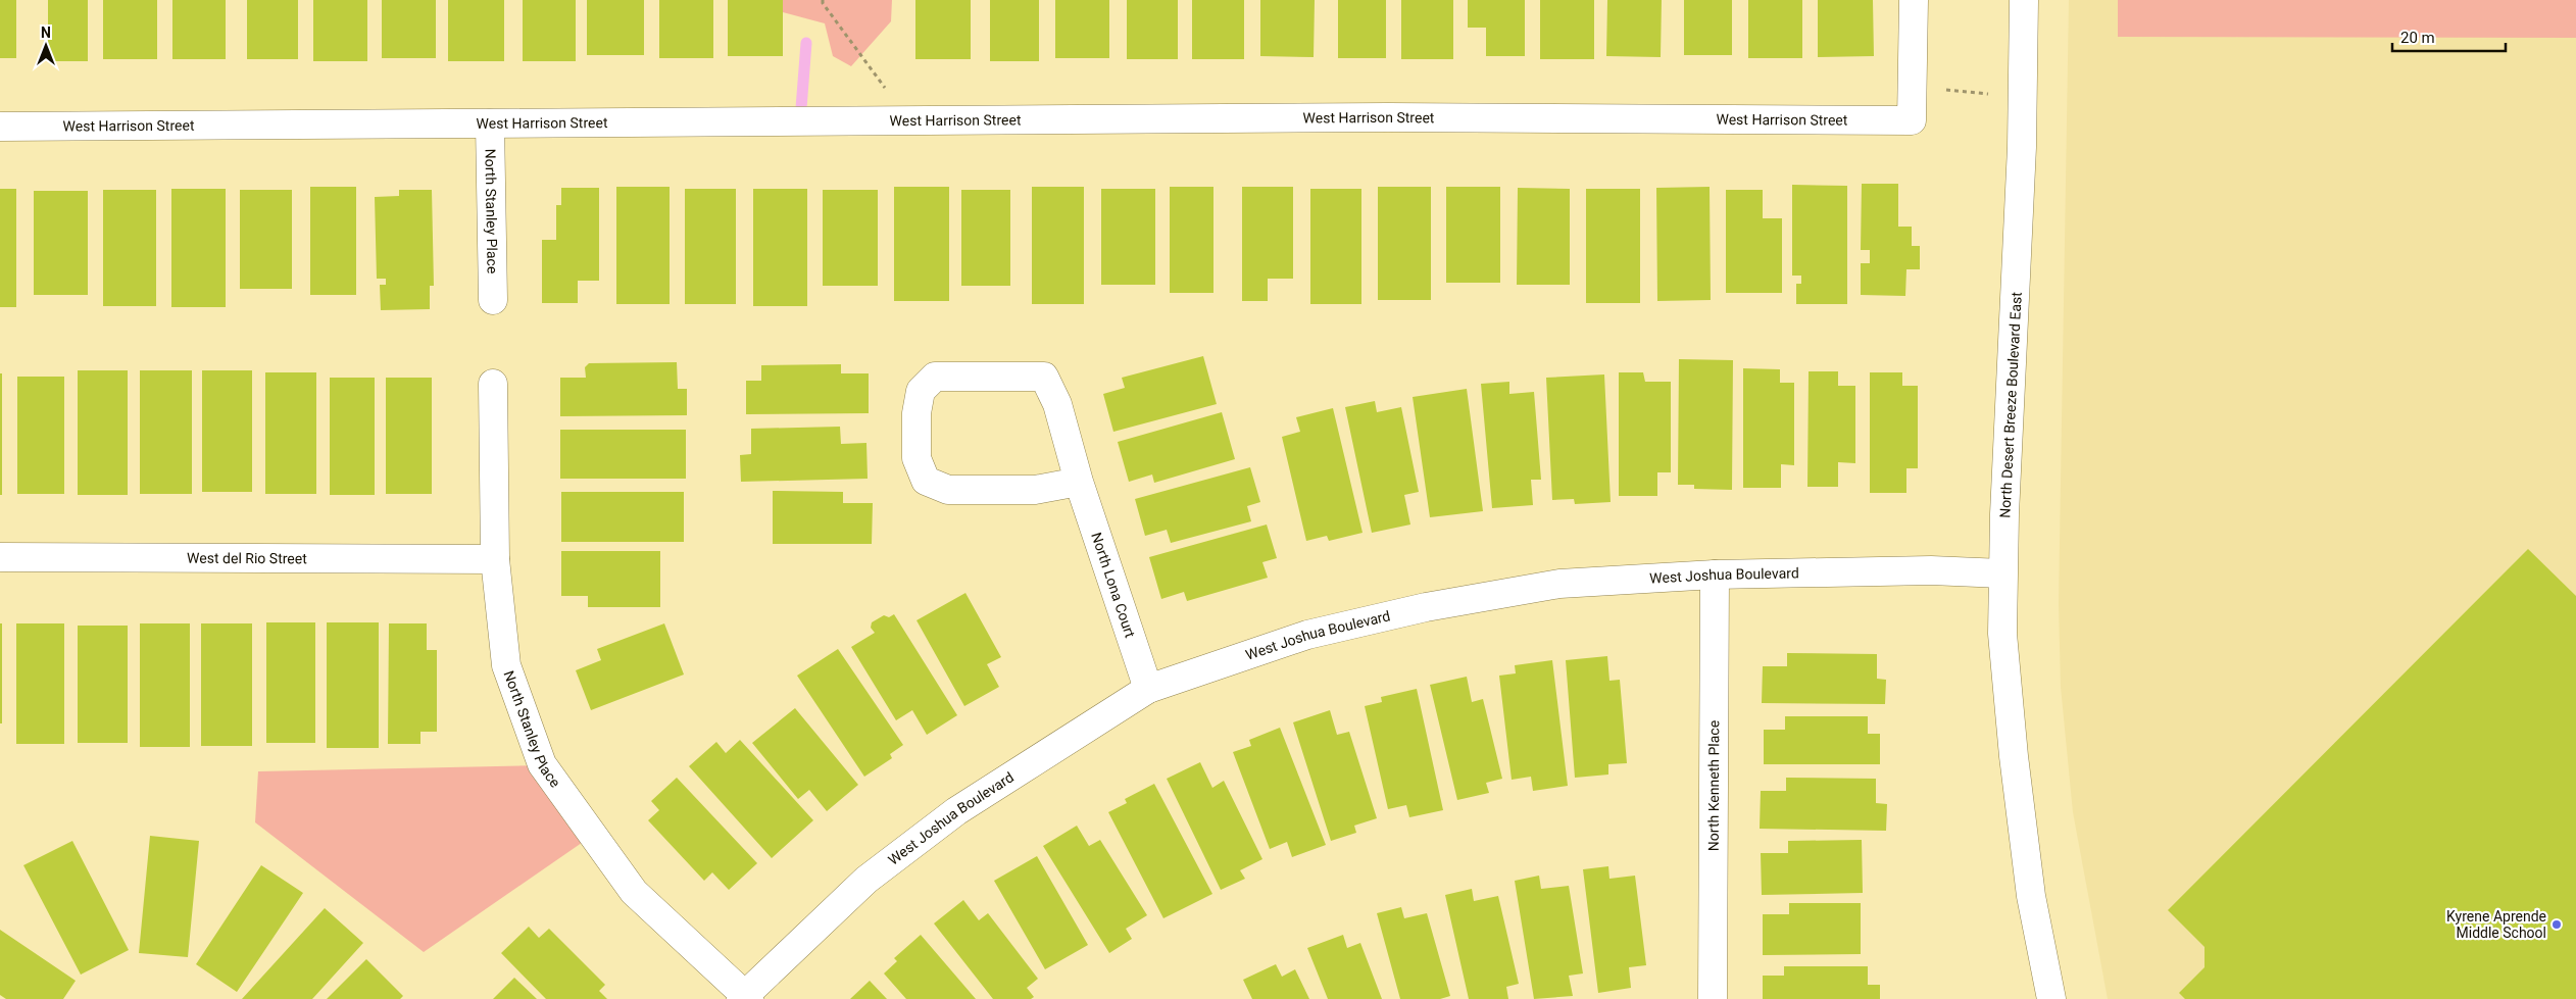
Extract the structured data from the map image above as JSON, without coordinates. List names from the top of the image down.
{
  "streets": {
    "street": [
      "West Harrison Street",
      "North Stanley Place",
      "North Desert Breeze Boulevard East",
      "West del Rio Street",
      "West Joshua Boulevard",
      "North Lona Court",
      "North Kenneth Place"
    ]
  },
  "crossings": [
    ["West Harrison Street", "North Stanley Place"],
    ["North Stanley Place", "West del Rio Street"],
    ["North Stanley Place", "West Joshua Boulevard"],
    ["North Desert Breeze Boulevard East", "West Joshua Boulevard"],
    ["West Joshua Boulevard", "North Lona Court"],
    ["West Joshua Boulevard", "North Kenneth Place"]
  ],
  "places": ["Kyrene Aprende Middle School"],
  "scale_bar": "20 m",
  "north": "top"
}
